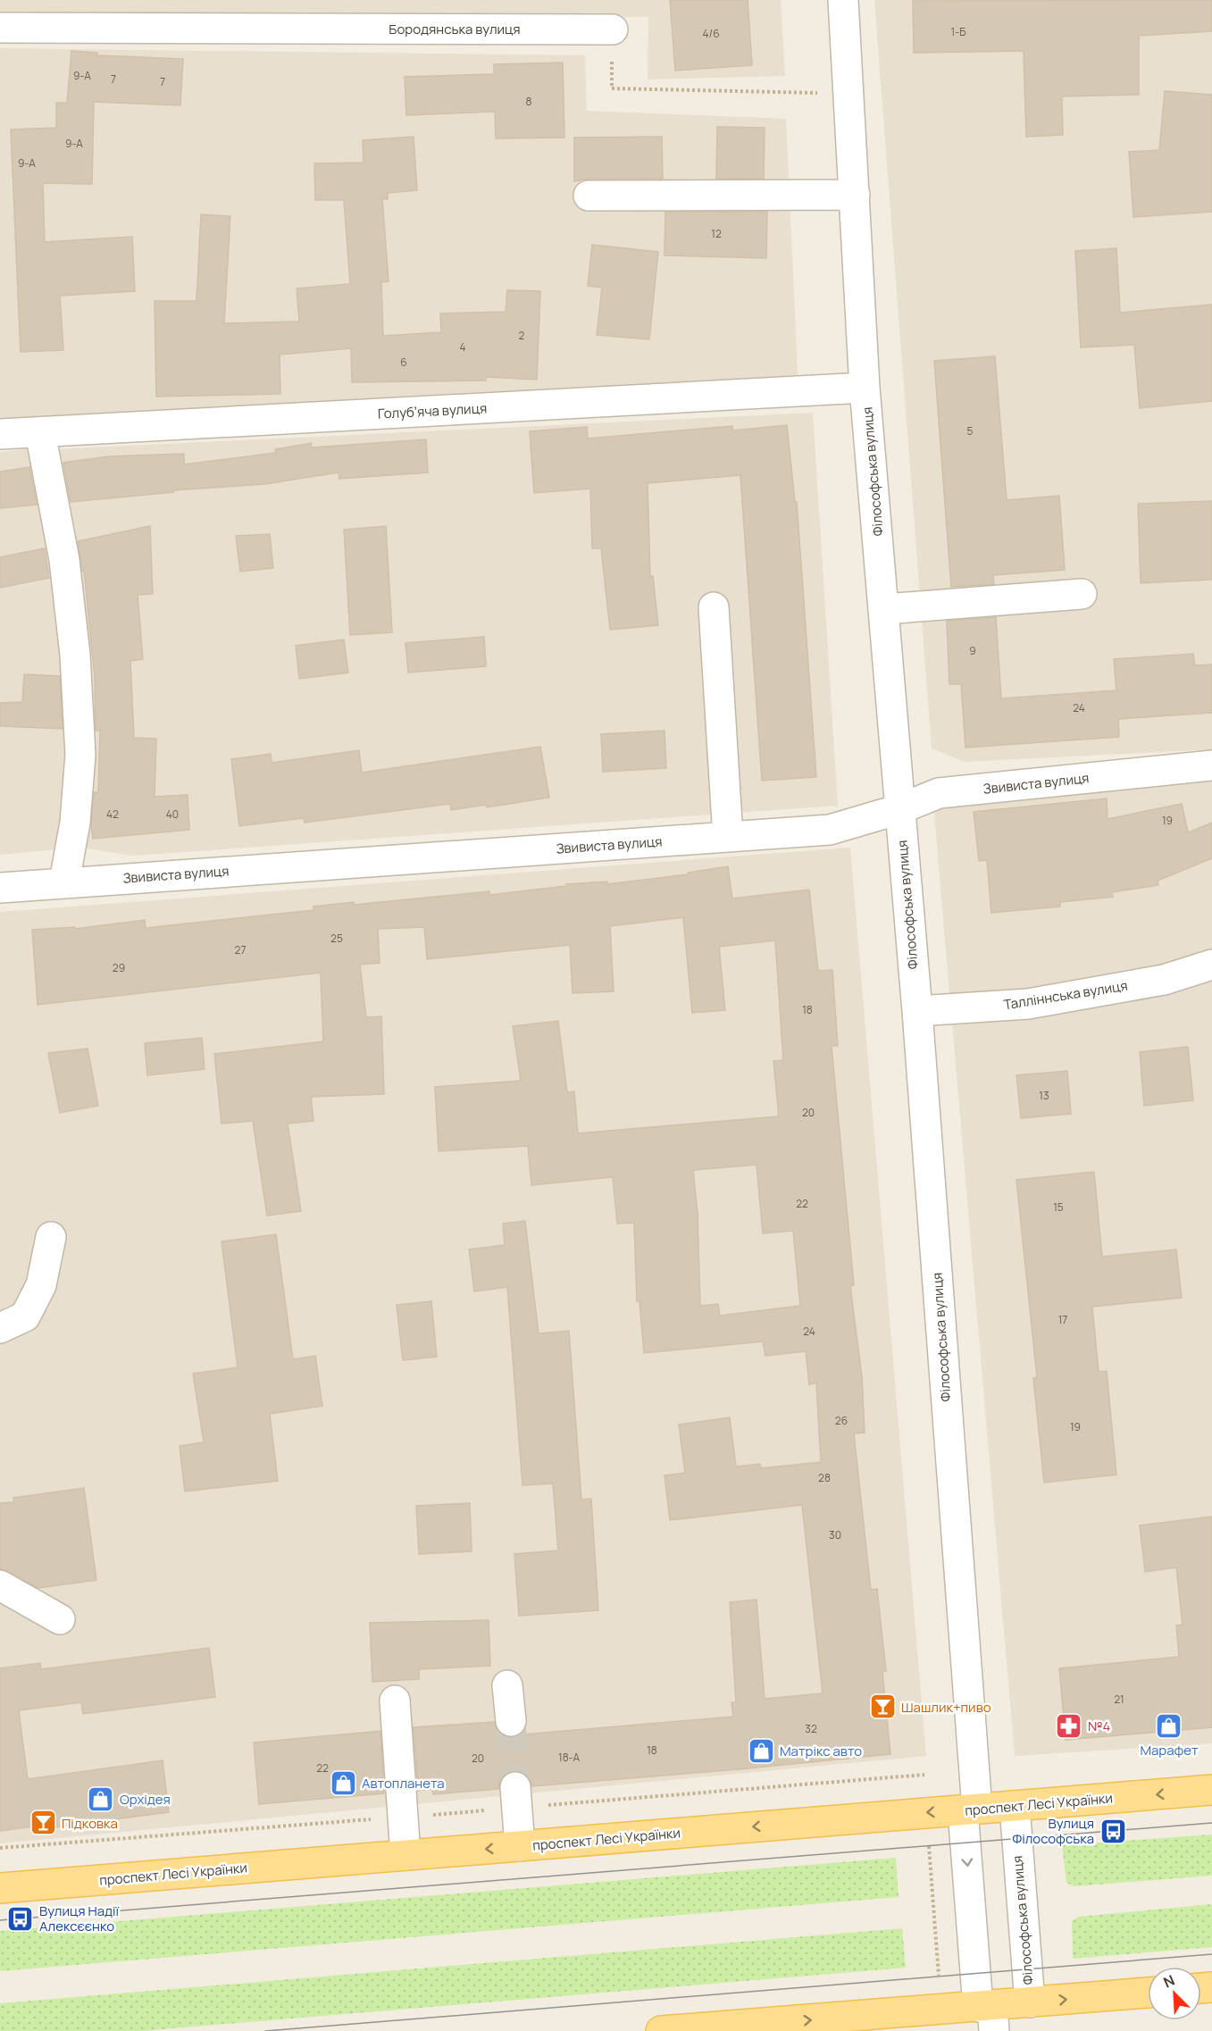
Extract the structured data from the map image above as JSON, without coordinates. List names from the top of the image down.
{
  "streets": {
    "main road": ["проспект Лесі Українки"],
    "street": [
      "Бородянська вулиця",
      "Голубʼяча вулиця",
      "Філософська вулиця",
      "Звивиста вулиця",
      "Талліннська вулиця"
    ]
  },
  "crossings": [
    ["Голубʼяча вулиця", "Філософська вулиця"],
    ["Філософська вулиця", "Звивиста вулиця"],
    ["Філософська вулиця", "Талліннська вулиця"],
    ["Філософська вулиця", "проспект Лесі Українки"]
  ],
  "places": {
    "bar": ["Шашлик+пиво", "Підковка"],
    "pharmacy": ["№4"],
    "shop": [
      "Марафет",
      "Матрікс авто",
      "Автопланета",
      "Орхідея"
    ],
    "bus stop": ["Вулиця Філософська", "Вулиця Надії Алексєєнко"]
  },
  "house_numbers": [
    "1-Б",
    "4/6",
    "9-А",
    "7",
    "7",
    "8",
    "9-А",
    "9-А",
    "12",
    "2",
    "4",
    "6",
    "5",
    "9",
    "24",
    "42",
    "40",
    "19",
    "25",
    "27",
    "29",
    "18",
    "13",
    "20",
    "22",
    "15",
    "17",
    "24",
    "26",
    "19",
    "28",
    "30",
    "21",
    "32",
    "18",
    "18-А",
    "20",
    "22"
  ],
  "north": "top left"
}
